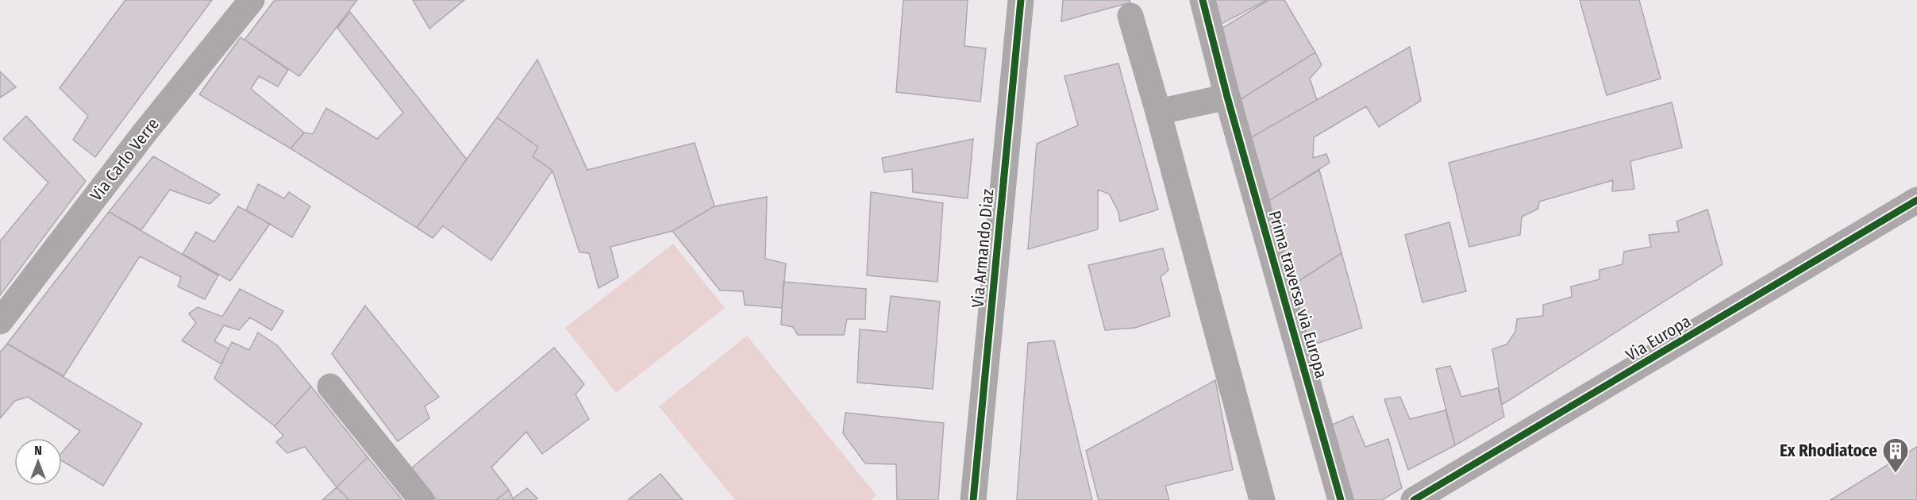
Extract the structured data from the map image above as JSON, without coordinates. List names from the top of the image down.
{
  "streets": {
    "street": [
      "Via Carlo Verre",
      "Via Armando Diaz",
      "Prima traversa via Europa",
      "Via Europa"
    ]
  },
  "places": {
    "building": ["Ex Rhodiatoce"]
  },
  "north": "top"
}
